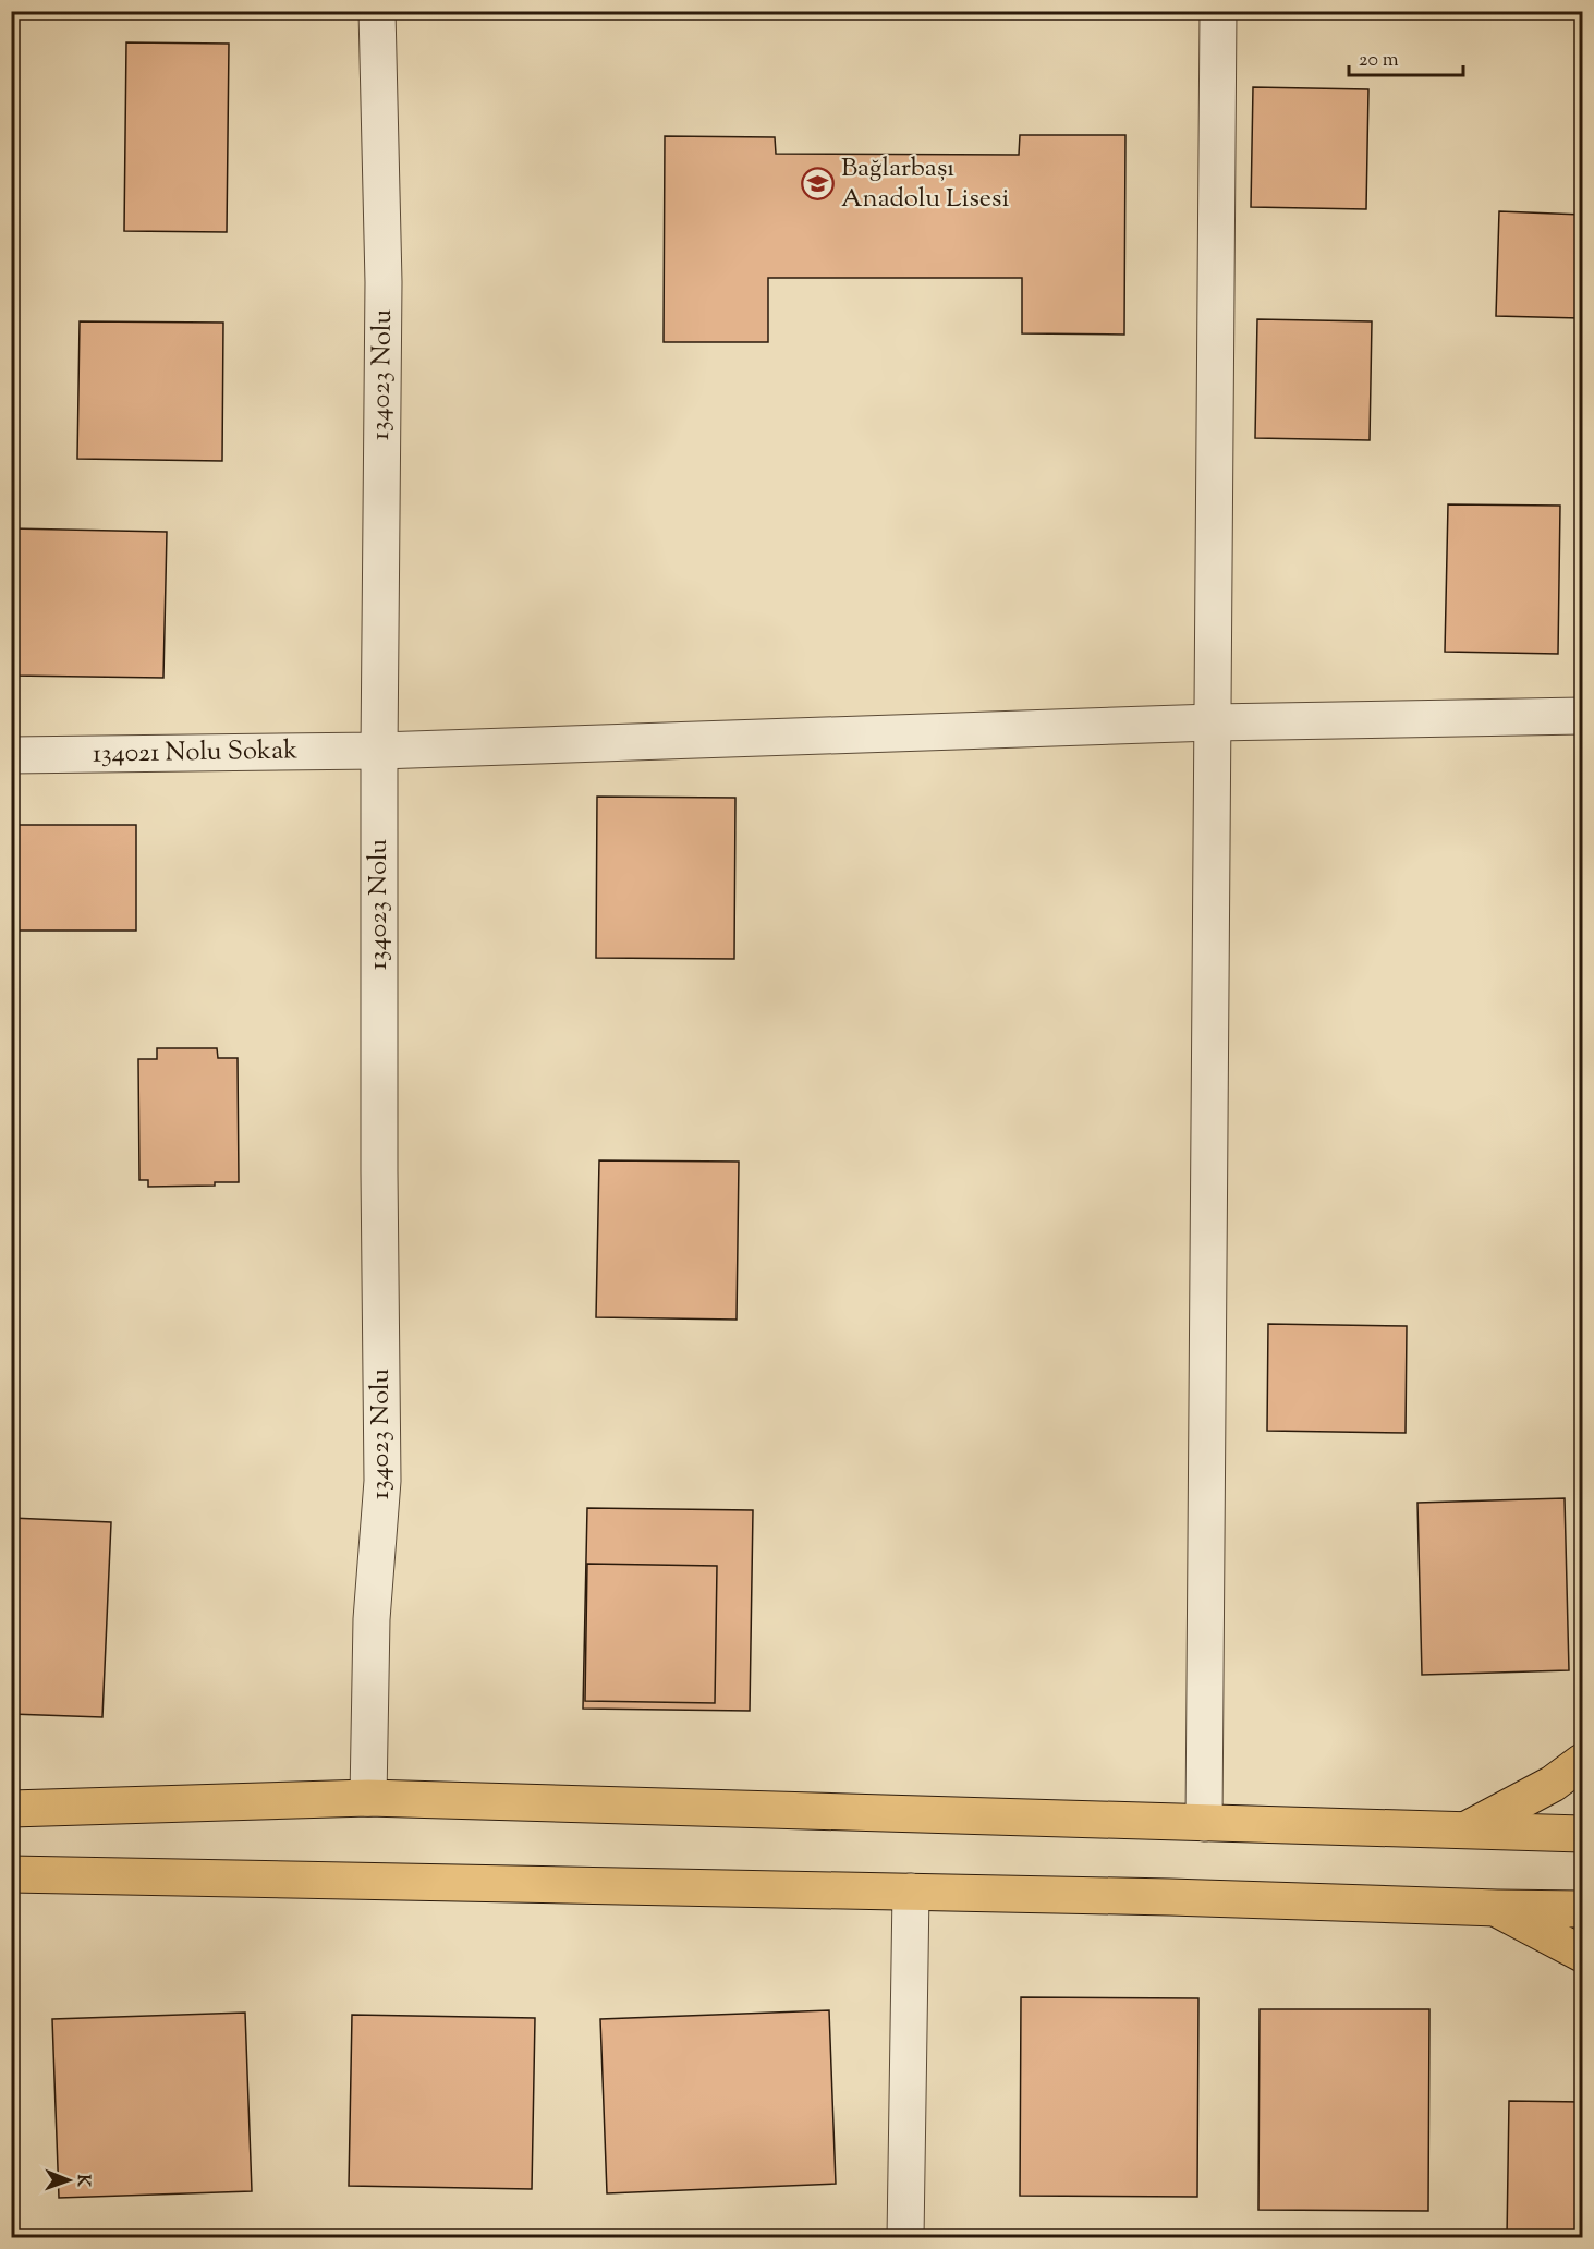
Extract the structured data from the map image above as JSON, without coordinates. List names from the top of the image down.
{
  "streets": {
    "street": ["134023 Nolu", "134021 Nolu Sokak"]
  },
  "crossings": [
    ["134023 Nolu", "134021 Nolu Sokak"]
  ],
  "places": {
    "school or university": ["Bağlarbaşı Anadolu Lisesi"]
  },
  "scale_bar": "20 m",
  "north": "right"
}
